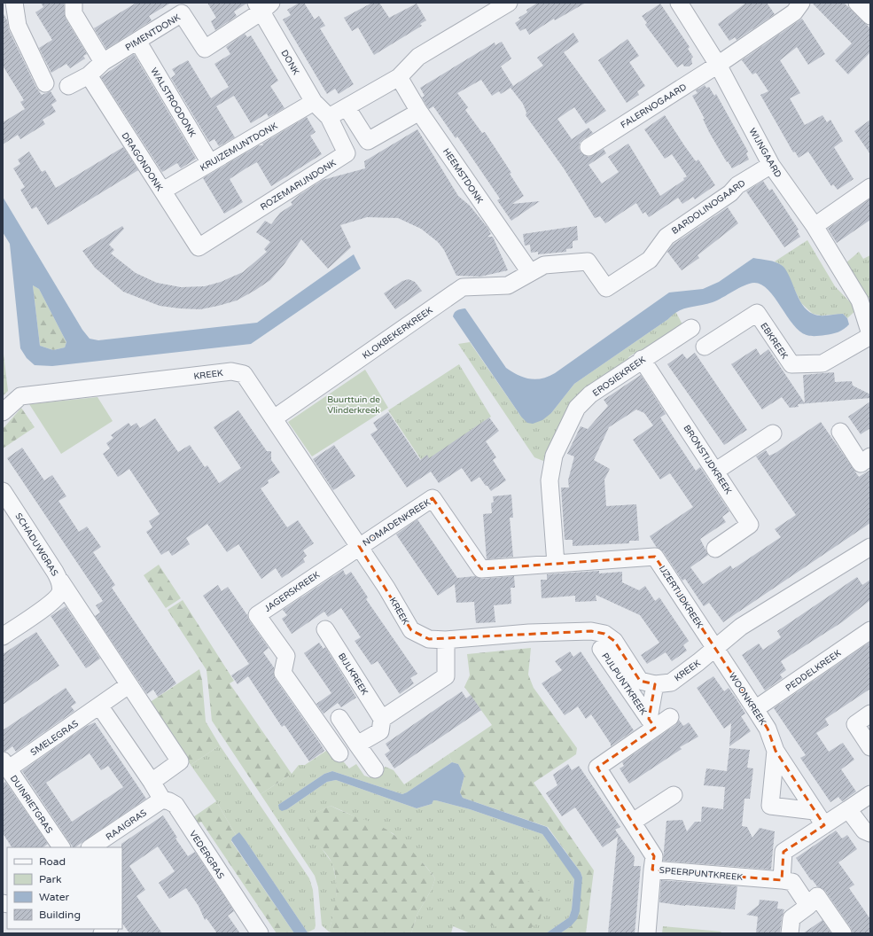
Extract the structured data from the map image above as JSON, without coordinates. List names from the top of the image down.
{
  "streets": {
    "street": [
      "PIMENTDONK",
      "DONK",
      "WALSTROODONK",
      "FALERNOGAARD",
      "KRUIZEMUNTDONK",
      "WIJNGAARD",
      "DRAGONDONK",
      "HEEMSTDONK",
      "ROZEMARIJNDONK",
      "BARDOLINOGAARD",
      "KLOKBEKERKREEK",
      "EBKREEK",
      "KREEK",
      "EROSIEKREEK",
      "BRONSTIJDKREEK",
      "NOMADENKREEK",
      "SCHADUWGRAS",
      "JAGERSKREEK",
      "IJZERTIJDKREEK",
      "PEDDELKREEK",
      "BIJLKREEK",
      "PIJLPUNTKREEK",
      "WOONKREEK",
      "SMELEGRAS",
      "DUINRIETGRAS",
      "RAAIGRAS",
      "VEDERGRAS",
      "SPEERPUNTKREEK"
    ]
  },
  "crossings": [
    ["PIMENTDONK", "DONK"],
    ["PIMENTDONK", "WALSTROODONK"],
    ["PIMENTDONK", "DRAGONDONK"],
    ["DONK", "KRUIZEMUNTDONK"],
    ["DONK", "ROZEMARIJNDONK"],
    ["WALSTROODONK", "KRUIZEMUNTDONK"],
    ["FALERNOGAARD", "WIJNGAARD"],
    ["KRUIZEMUNTDONK", "DRAGONDONK"],
    ["WIJNGAARD", "BARDOLINOGAARD"],
    ["WIJNGAARD", "EBKREEK"],
    ["DRAGONDONK", "ROZEMARIJNDONK"],
    ["HEEMSTDONK", "BARDOLINOGAARD"],
    ["HEEMSTDONK", "KLOKBEKERKREEK"],
    ["BARDOLINOGAARD", "KLOKBEKERKREEK"],
    ["KLOKBEKERKREEK", "KREEK"],
    ["KREEK", "NOMADENKREEK"],
    ["KREEK", "JAGERSKREEK"],
    ["KREEK", "IJZERTIJDKREEK"],
    ["KREEK", "PIJLPUNTKREEK"],
    ["KREEK", "WOONKREEK"],
    ["EROSIEKREEK", "BRONSTIJDKREEK"],
    ["EROSIEKREEK", "NOMADENKREEK"],
    ["EROSIEKREEK", "IJZERTIJDKREEK"],
    ["NOMADENKREEK", "JAGERSKREEK"],
    ["NOMADENKREEK", "IJZERTIJDKREEK"],
    ["IJZERTIJDKREEK", "WOONKREEK"],
    ["PEDDELKREEK", "WOONKREEK"],
    ["PIJLPUNTKREEK", "SPEERPUNTKREEK"],
    ["SMELEGRAS", "DUINRIETGRAS"],
    ["RAAIGRAS", "VEDERGRAS"]
  ],
  "parks": ["Buurttuin de Vlinderkreek"],
  "legend": [
    "Road",
    "Park",
    "Water",
    "Building"
  ]
}
